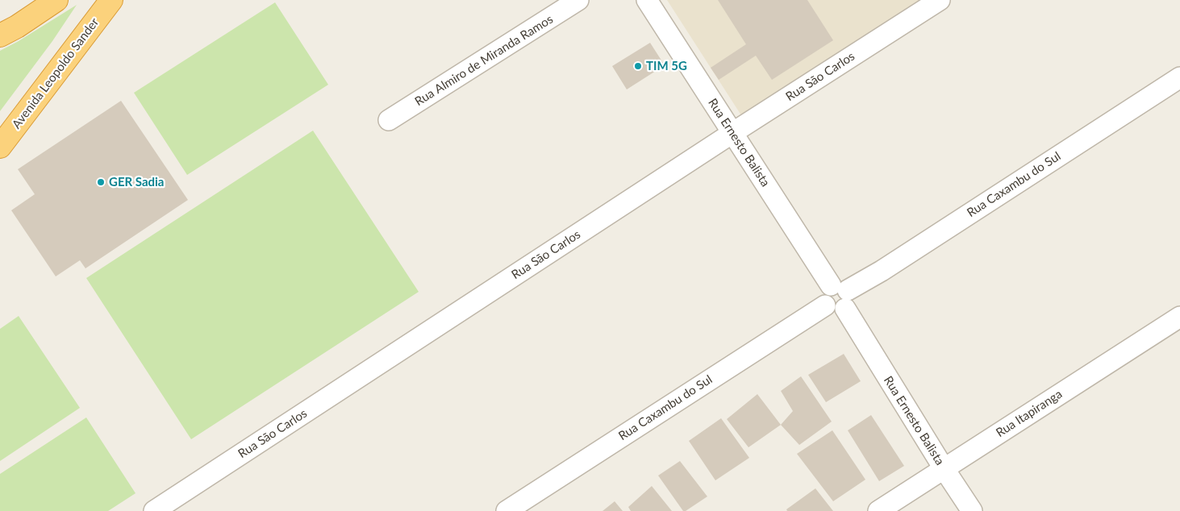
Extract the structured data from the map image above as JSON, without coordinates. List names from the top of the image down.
{
  "streets": {
    "highway": ["Avenida Leopoldo Sander"],
    "street": [
      "Rua Almiro de Miranda Ramos",
      "Rua São Carlos",
      "Rua Ernesto Balista",
      "Rua Caxambu do Sul",
      "Rua Itapiranga"
    ]
  },
  "crossings": [
    ["Rua São Carlos", "Rua Ernesto Balista"],
    ["Rua Ernesto Balista", "Rua Caxambu do Sul"],
    ["Rua Ernesto Balista", "Rua Itapiranga"]
  ],
  "places": ["TIM 5G", "GER Sadia"]
}
